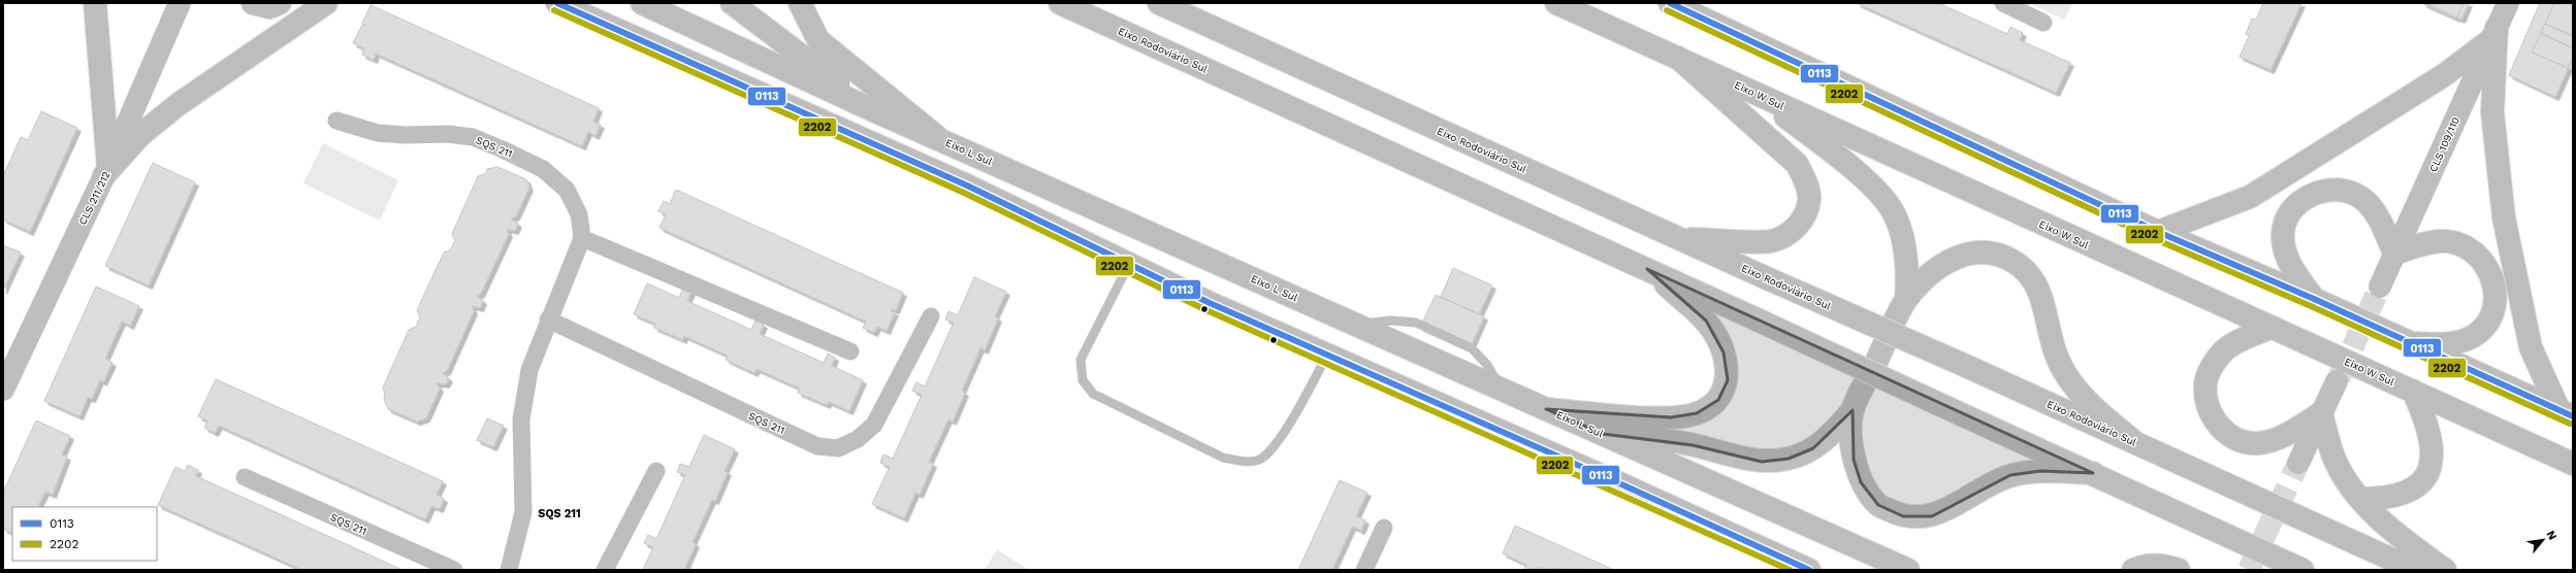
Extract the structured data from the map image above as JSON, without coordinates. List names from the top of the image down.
{
  "streets": {
    "main road": ["Eixo Rodoviário Sul", "Eixo W Sul", "Eixo L Sul"],
    "street": ["CLS 109/110", "SQS 211", "CLS 211/212"]
  },
  "districts": ["SQS 211"],
  "lines": ["transit line 0113", "transit line 2202"],
  "legend": ["0113", "2202"],
  "north": "top right"
}
